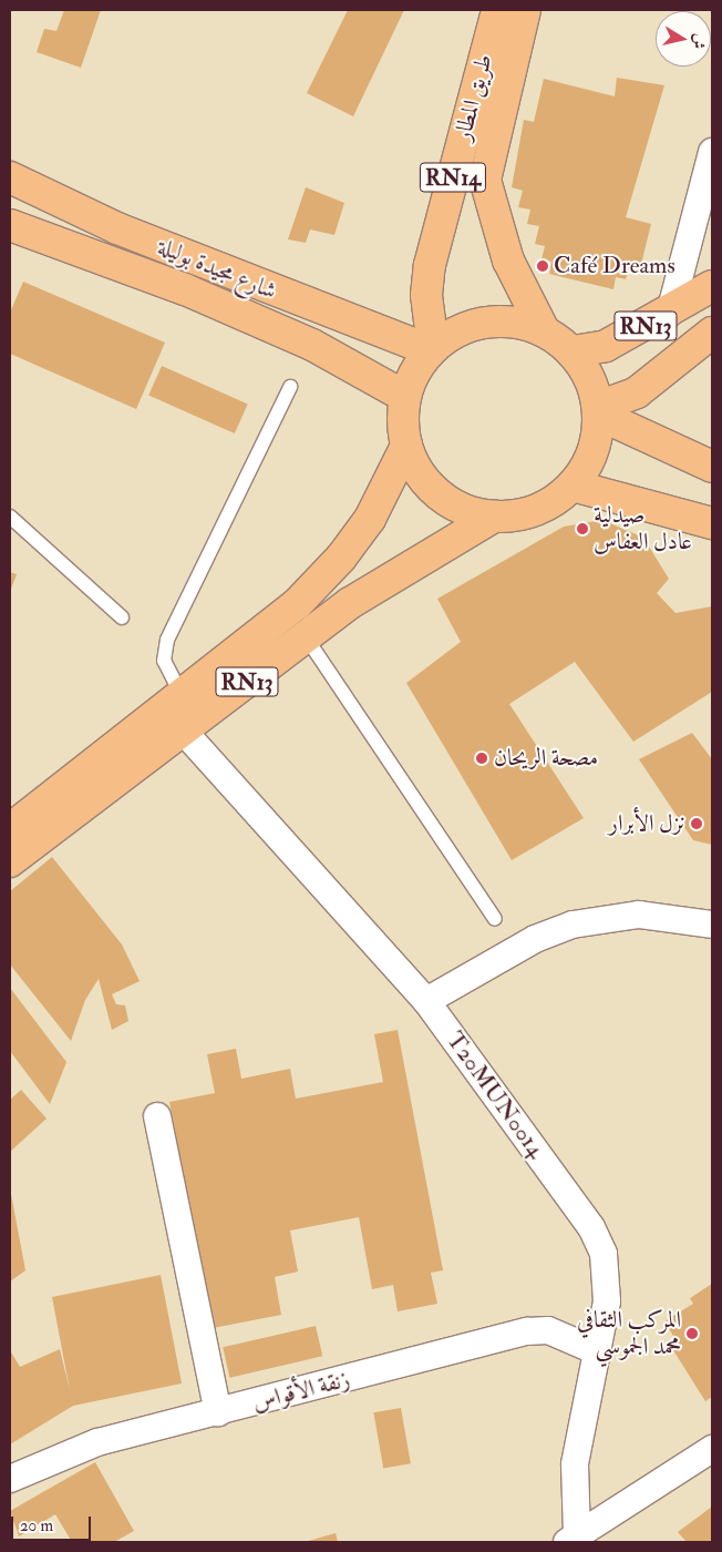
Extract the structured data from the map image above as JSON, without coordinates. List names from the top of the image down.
{
  "streets": {
    "main road": [
      "طريق المطار",
      "RN14",
      "شارع مجيدة بوليلة",
      "RN13"
    ],
    "street": ["T20MUN0014", "زنقة الأقواس"]
  },
  "crossings": [
    ["طريق المطار", "شارع مجيدة بوليلة"],
    ["طريق المطار", "RN13"],
    ["شارع مجيدة بوليلة", "RN13"],
    ["RN13", "T20MUN0014"],
    ["T20MUN0014", "زنقة الأقواس"]
  ],
  "places": [
    "Café Dreams",
    "صيدلية عادل العفاس",
    "مصحة الريحان",
    "نزل الأبرار",
    "المركب الثقافي محمد الجموسي"
  ],
  "scale_bar": "20 m",
  "north": "right"
}
